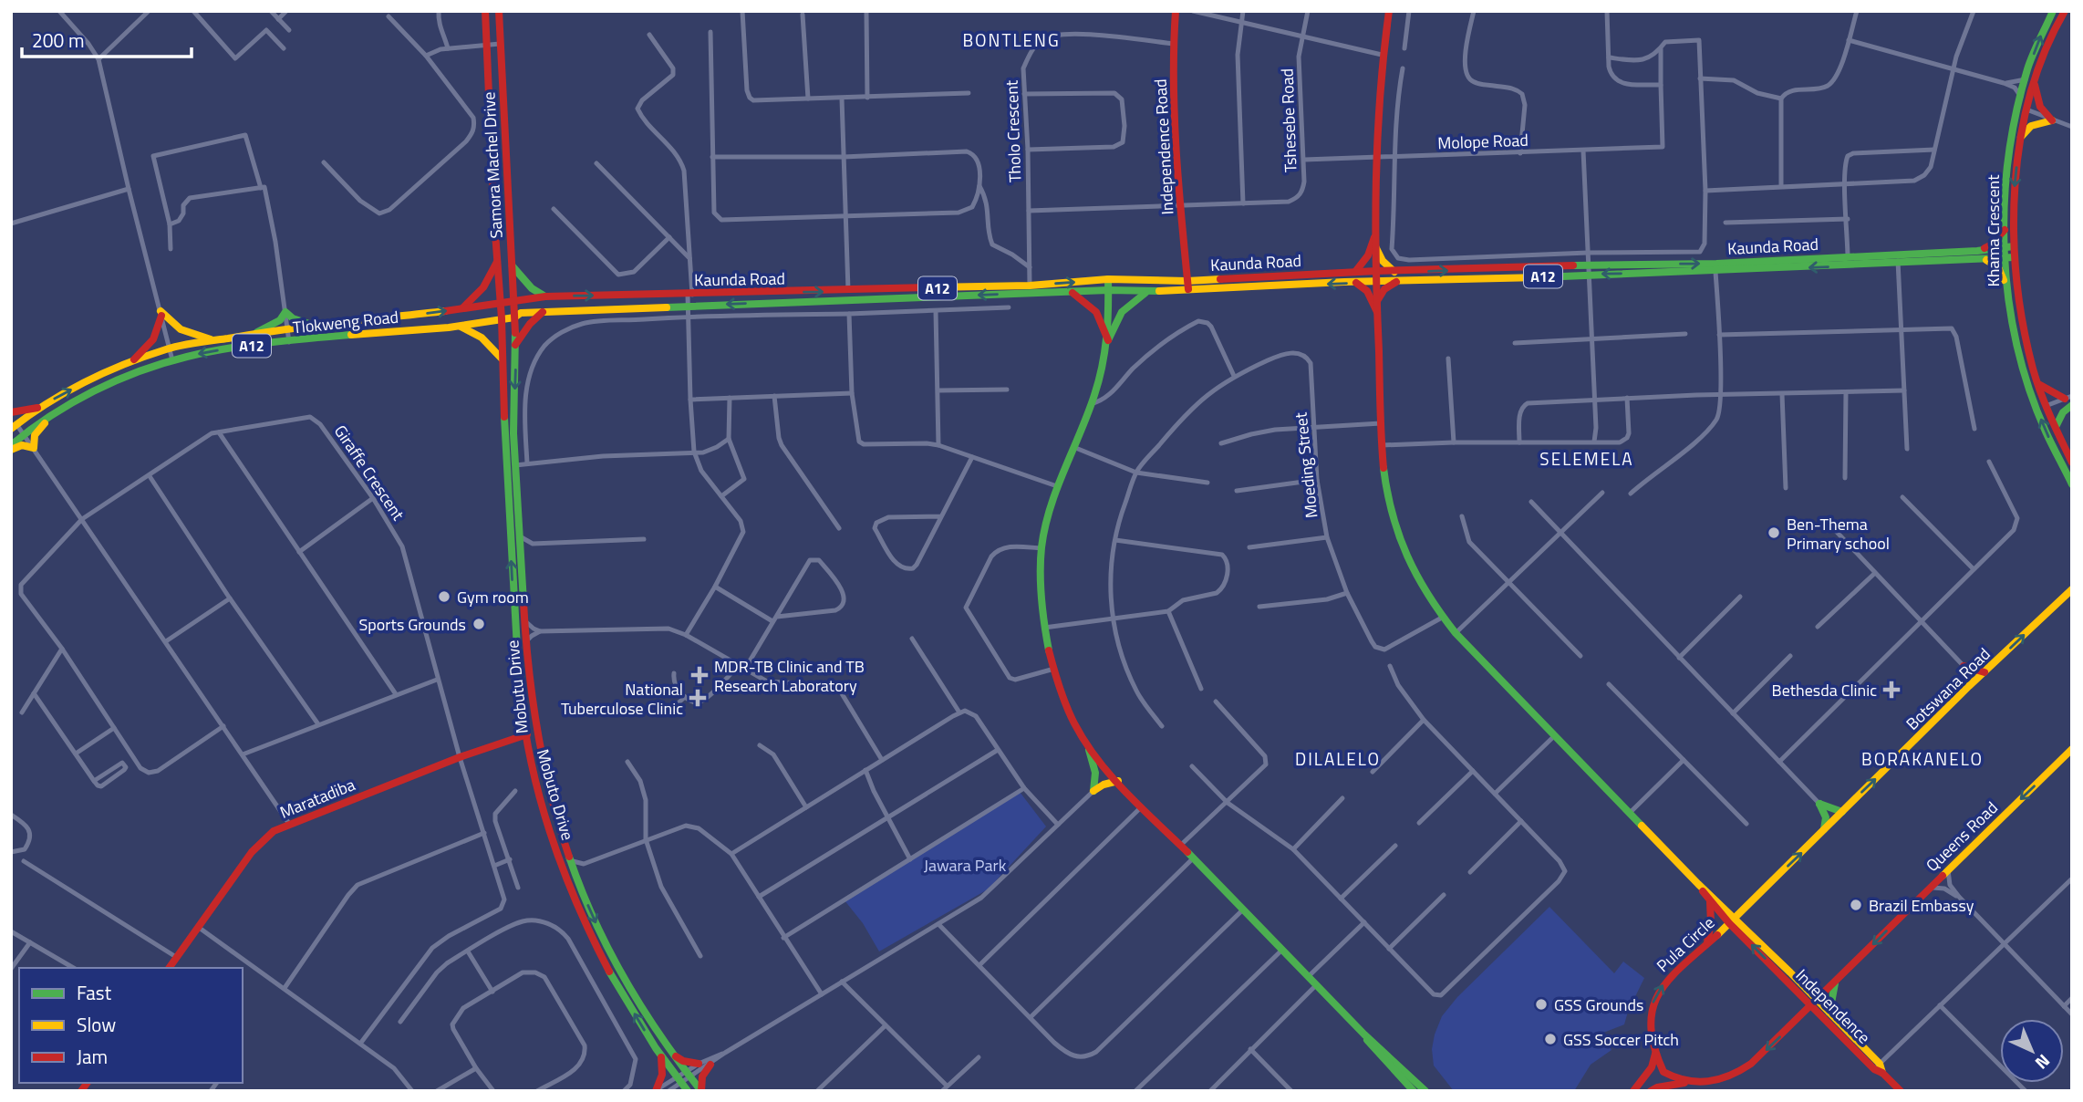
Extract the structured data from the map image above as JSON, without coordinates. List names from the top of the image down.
{
  "streets": {
    "main road": [
      "Independence Road",
      "Samora Machel Drive",
      "Khama Crescent",
      "Kaunda Road",
      "A12",
      "Tlokweng Road",
      "Mobutu Drive",
      "Botswana Road",
      "Mobuto Drive",
      "Maratadiba",
      "Queens Road",
      "Pula Circle",
      "Independence"
    ],
    "street": [
      "Tshesebe Road",
      "Tholo Crescent",
      "Molope Road",
      "Moeding Street",
      "Giraffe Crescent"
    ]
  },
  "crossings": [
    ["Tshesebe Road", "Tholo Crescent"],
    ["Tshesebe Road", "Molope Road"],
    ["Tshesebe Road", "Independence Road"],
    ["Tholo Crescent", "Independence Road"],
    ["Tholo Crescent", "Kaunda Road"],
    ["Independence Road", "Kaunda Road"],
    ["Samora Machel Drive", "Kaunda Road"],
    ["Samora Machel Drive", "Tlokweng Road"],
    ["Samora Machel Drive", "Mobutu Drive"],
    ["Khama Crescent", "Kaunda Road"],
    ["Kaunda Road", "A12"],
    ["Kaunda Road", "Tlokweng Road"],
    ["Kaunda Road", "Mobutu Drive"],
    ["Tlokweng Road", "Mobutu Drive"],
    ["Tlokweng Road", "Mobuto Drive"],
    ["Giraffe Crescent", "Maratadiba"],
    ["Mobutu Drive", "Maratadiba"],
    ["Botswana Road", "Queens Road"],
    ["Botswana Road", "Pula Circle"],
    ["Botswana Road", "Independence"],
    ["Mobuto Drive", "Maratadiba"],
    ["Queens Road", "Pula Circle"],
    ["Queens Road", "Independence"],
    ["Pula Circle", "Independence"]
  ],
  "one_way": [
    "Mobutu Drive",
    "Botswana Road",
    "Mobuto Drive",
    "Queens Road",
    "Pula Circle"
  ],
  "districts": [
    "BONTLENG",
    "SELEMELA",
    "DILALELO",
    "BORAKANELO"
  ],
  "parks": ["Jawara Park"],
  "places": {
    "other": [
      "Ben-Thema Primary school",
      "Gym room",
      "Sports Grounds",
      "Brazil Embassy",
      "GSS Grounds",
      "GSS Soccer Pitch"
    ],
    "health": ["MDR-TB Clinic and TB Research Laboratory", "Bethesda Clinic", "National Tuberculose Clinic"]
  },
  "legend": ["Fast", "Slow", "Jam"],
  "scale_bar": "200 m",
  "north": "bottom right"
}
